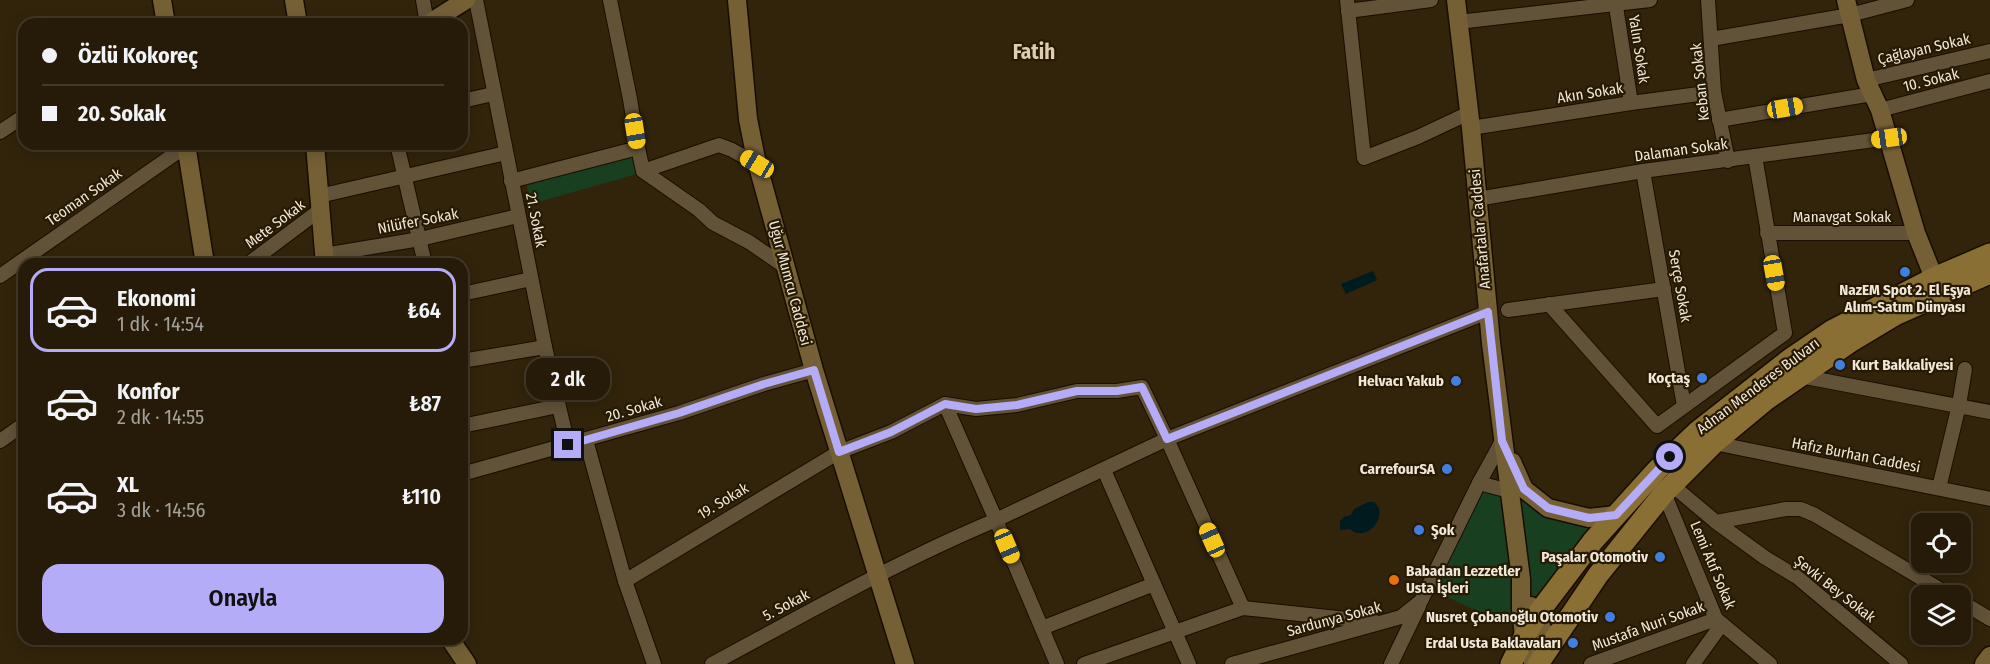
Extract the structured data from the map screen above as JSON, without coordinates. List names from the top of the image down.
{
  "streets": {
    "main road": ["Adnan Menderes Bulvarı"],
    "street": [
      "Yalın Sokak",
      "Çağlayan Sokak",
      "10. Sokak",
      "Keban Sokak",
      "Akın Sokak",
      "Dalaman Sokak",
      "Teoman Sokak",
      "Manavgat Sokak",
      "21. Sokak",
      "Nilüfer Sokak",
      "Mete Sokak",
      "Anafartalar Caddesi",
      "Uğur Mumcu Caddesi",
      "Serçe Sokak",
      "20. Sokak",
      "Hafız Burhan Caddesi",
      "19. Sokak",
      "Lemi Atıf Sokak",
      "Şevki Bey Sokak",
      "5. Sokak",
      "Sardunya Sokak",
      "Mustafa Nuri Sokak"
    ]
  },
  "crossings": [
    ["Yalın Sokak", "Akın Sokak"],
    ["Çağlayan Sokak", "10. Sokak"],
    ["Keban Sokak", "Akın Sokak"],
    ["Keban Sokak", "Dalaman Sokak"],
    ["Akın Sokak", "Anafartalar Caddesi"],
    ["Dalaman Sokak", "Anafartalar Caddesi"],
    ["Dalaman Sokak", "Serçe Sokak"],
    ["21. Sokak", "Nilüfer Sokak"],
    ["21. Sokak", "20. Sokak"],
    ["Anafartalar Caddesi", "Adnan Menderes Bulvarı"],
    ["Anafartalar Caddesi", "5. Sokak"],
    ["Anafartalar Caddesi", "Sardunya Sokak"],
    ["Uğur Mumcu Caddesi", "20. Sokak"],
    ["Uğur Mumcu Caddesi", "19. Sokak"],
    ["Uğur Mumcu Caddesi", "5. Sokak"],
    ["Adnan Menderes Bulvarı", "Hafız Burhan Caddesi"],
    ["Adnan Menderes Bulvarı", "Lemi Atıf Sokak"],
    ["Adnan Menderes Bulvarı", "Şevki Bey Sokak"],
    ["Lemi Atıf Sokak", "Şevki Bey Sokak"],
    ["Lemi Atıf Sokak", "Mustafa Nuri Sokak"]
  ],
  "districts": ["Fatih"],
  "places": [
    "NazEM Spot 2. El Eşya Alım-Satım Dünyası",
    "Kurt Bakkaliyesi",
    "Koçtaş",
    "Helvacı Yakub",
    "CarrefourSA",
    "Şok",
    "Paşalar Otomotiv",
    "Babadan Lezzetler Usta İşleri",
    "Nusret Çobanoğlu Otomotiv",
    "Erdal Usta Baklavaları"
  ],
  "page": {
    "banner": ["Özlü Kokoreç", "20. Sokak"],
    "list": [
      {
        "name": "Ekonomi",
        "note": "1 dk · 14:54",
        "value": "₺64"
      },
      {
        "name": "Konfor",
        "note": "2 dk · 14:55",
        "value": "₺87"
      },
      {
        "name": "XL",
        "note": "3 dk · 14:56",
        "value": "₺110"
      }
    ],
    "bubble": "2 dk",
    "buttons": "Onayla"
  }
}
